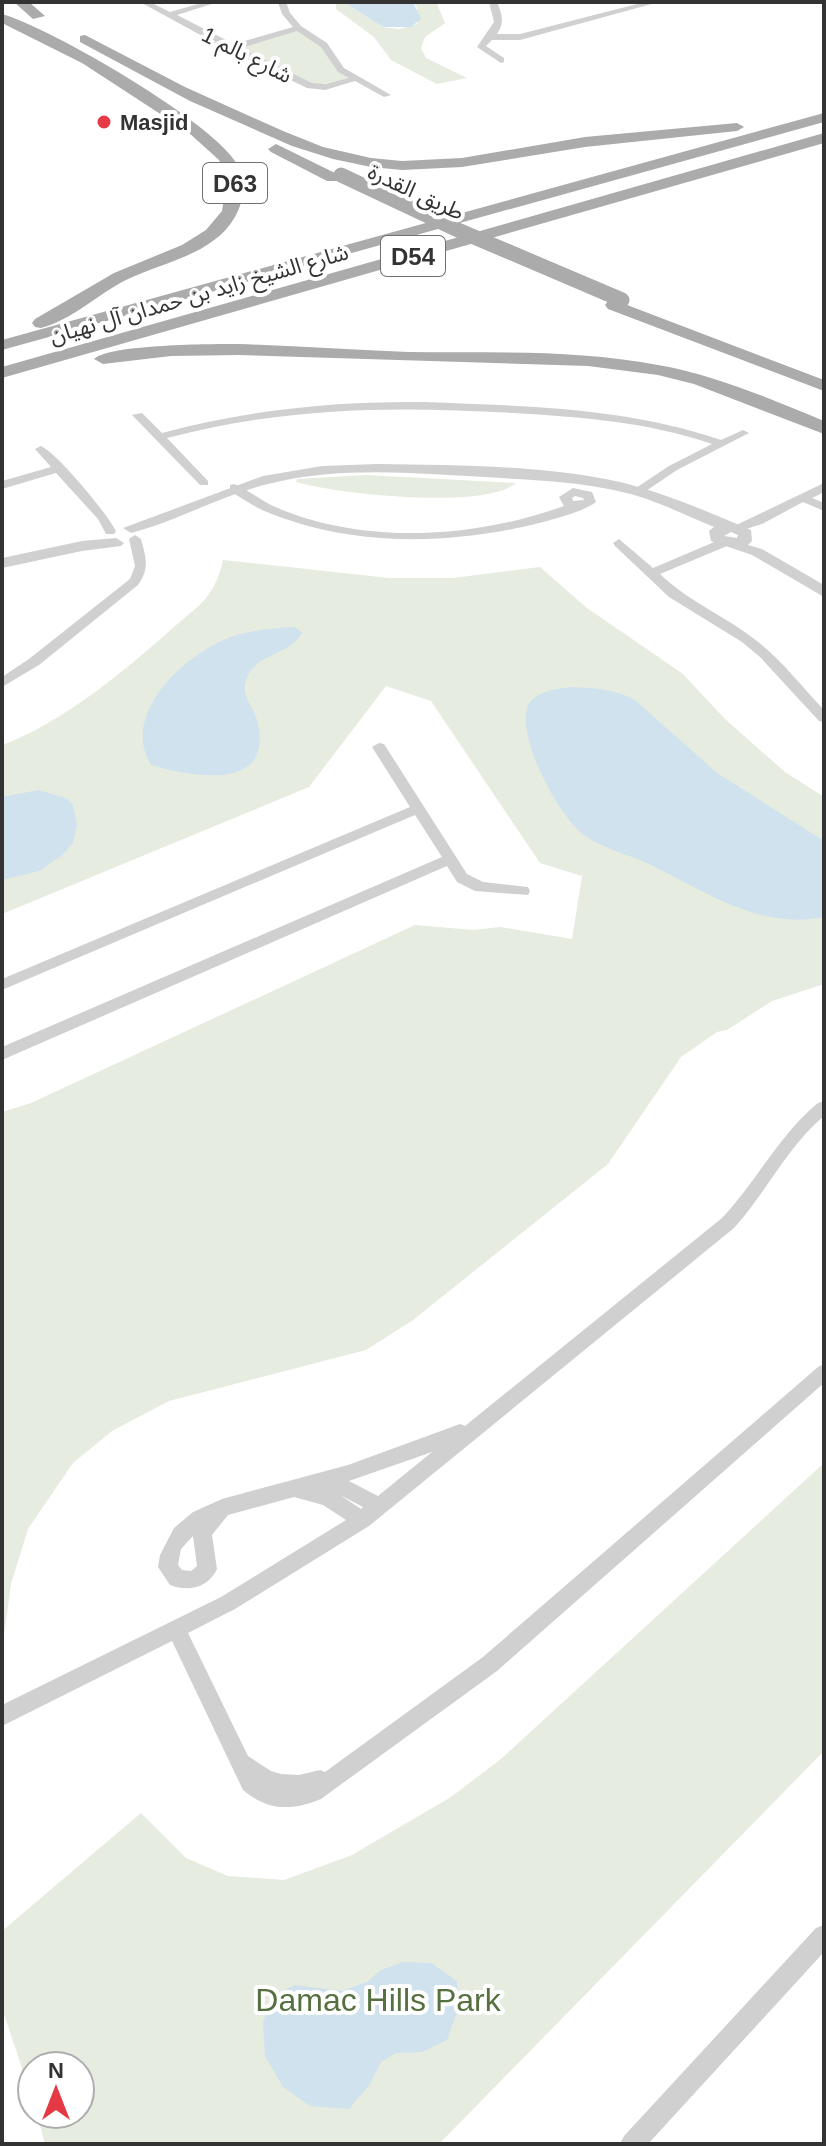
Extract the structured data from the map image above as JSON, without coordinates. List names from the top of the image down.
{
  "streets": {
    "main road": [
      "D63",
      "طريق القدرة",
      "D54",
      "شارع الشيخ زايد بن حمدان آل نهيان"
    ],
    "street": ["شارع بالم 1"]
  },
  "parks": ["Damac Hills Park"],
  "places": ["Masjid"],
  "north": "top"
}
